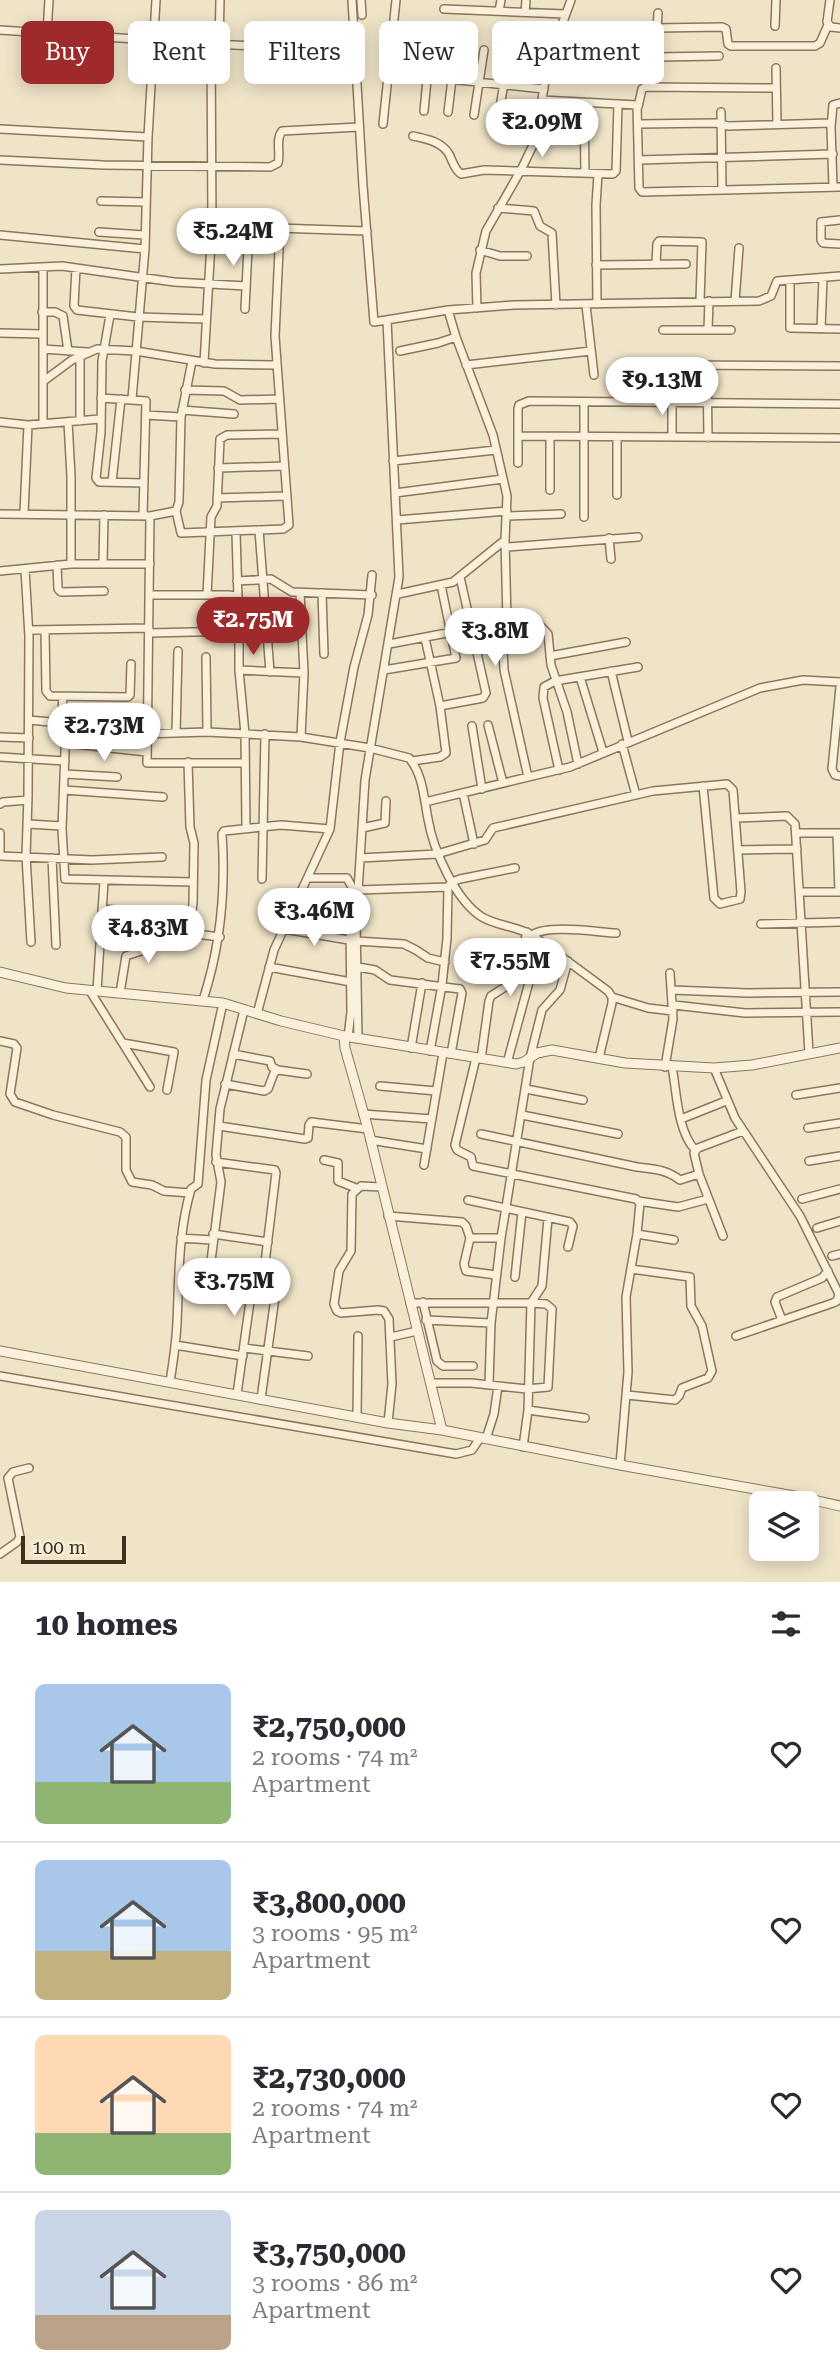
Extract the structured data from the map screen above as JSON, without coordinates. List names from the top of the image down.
{
  "scale_bar": "100 m",
  "page": {
    "chip": [
      "Buy",
      "Rent",
      "Filters",
      "New",
      "Apartment"
    ],
    "price": [
      "₹2.09M",
      "₹5.24M",
      "₹9.13M",
      "₹2.75M",
      "₹3.8M",
      "₹2.73M",
      "₹3.46M",
      "₹4.83M",
      "₹7.55M",
      "₹3.75M"
    ],
    "scale": "100 m",
    "heading": "10 homes",
    "list": [
      {
        "name": "₹2,750,000",
        "note": "2 rooms · 74 m² · Apartment"
      },
      {
        "name": "₹3,800,000",
        "note": "3 rooms · 95 m² · Apartment"
      },
      {
        "name": "₹2,730,000",
        "note": "2 rooms · 74 m² · Apartment"
      },
      {
        "name": "₹3,750,000",
        "note": "3 rooms · 86 m² · Apartment"
      }
    ]
  }
}
